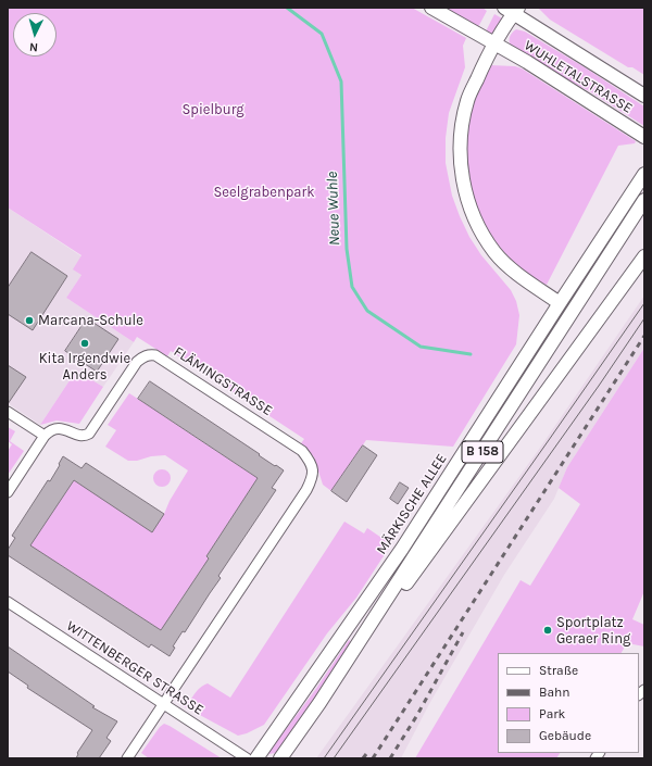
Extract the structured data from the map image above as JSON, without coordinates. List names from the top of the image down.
{
  "streets": {
    "main road": ["WUHLETALSTRASSE", "B 158", "MÄRKISCHE ALLEE"],
    "street": ["FLÄMINGSTRASSE", "WITTENBERGER STRASSE"]
  },
  "crossings": [
    ["FLÄMINGSTRASSE", "WITTENBERGER STRASSE"]
  ],
  "water": ["Neue Wuhle"],
  "parks": ["Spielburg", "Seelgrabenpark"],
  "places": ["Marcana-Schule", "Kita Irgendwie Anders", "Sportplatz Geraer Ring"],
  "legend": [
    "Straße",
    "Bahn",
    "Park",
    "Gebäude"
  ],
  "north": "bottom"
}
